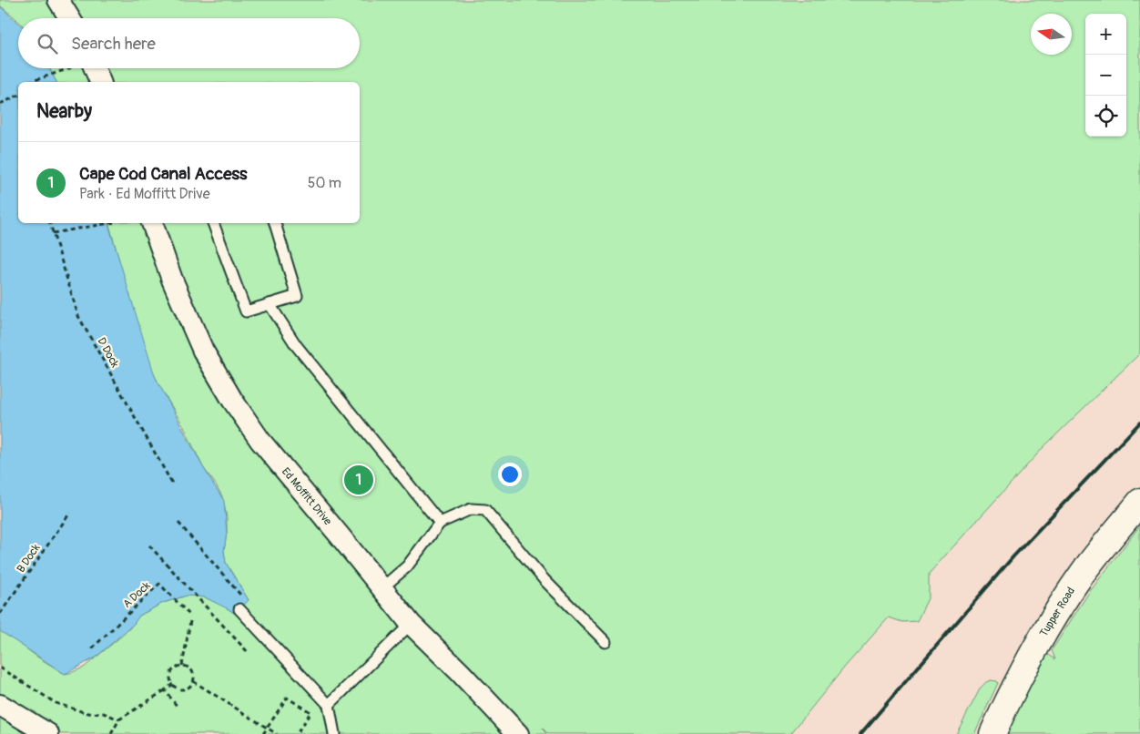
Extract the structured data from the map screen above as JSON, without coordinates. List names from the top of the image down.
{
  "streets": {
    "main road": ["Tupper Road"],
    "street": ["Ed Moffitt Drive"],
    "path": ["D Dock", "B Dock", "A Dock"]
  },
  "north": "left",
  "page": {
    "map_buttons": ["+", "−"],
    "search": "Search here",
    "heading": "Nearby",
    "list": [
      {
        "mark": "1",
        "name": "Cape Cod Canal Access",
        "note": "Park · Ed Moffitt Drive",
        "value": "50 m"
      }
    ],
    "pins": "1"
  }
}
